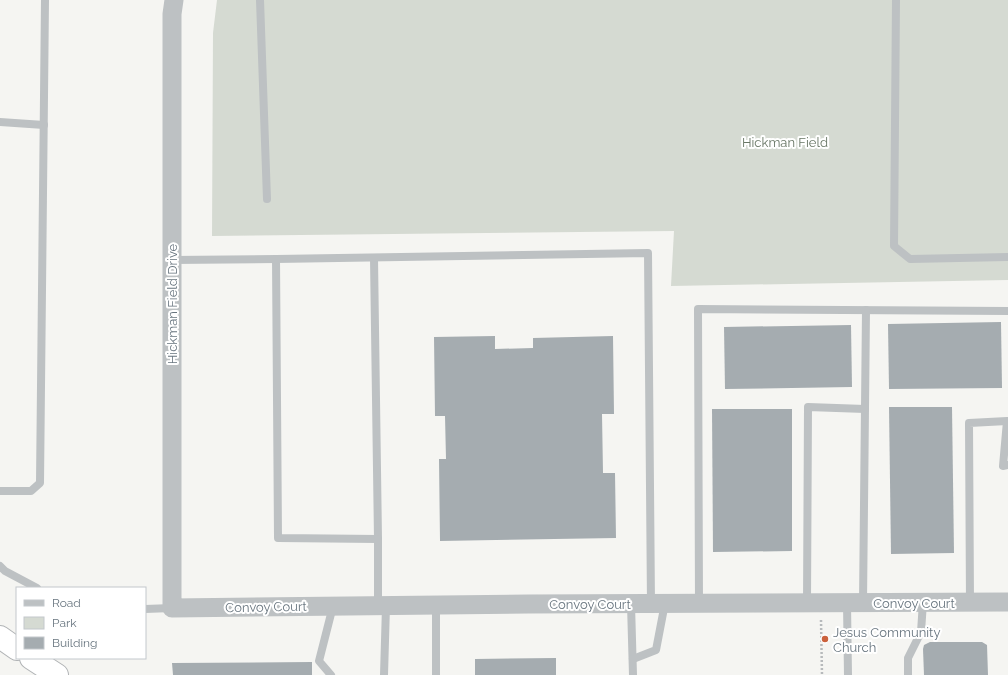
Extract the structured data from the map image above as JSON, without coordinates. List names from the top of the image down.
{
  "streets": {
    "street": ["Hickman Field Drive", "Convoy Court"]
  },
  "crossings": [
    ["Hickman Field Drive", "Convoy Court"]
  ],
  "parks": ["Hickman Field"],
  "places": ["Jesus Community Church"],
  "legend": ["Road", "Park", "Building"]
}
